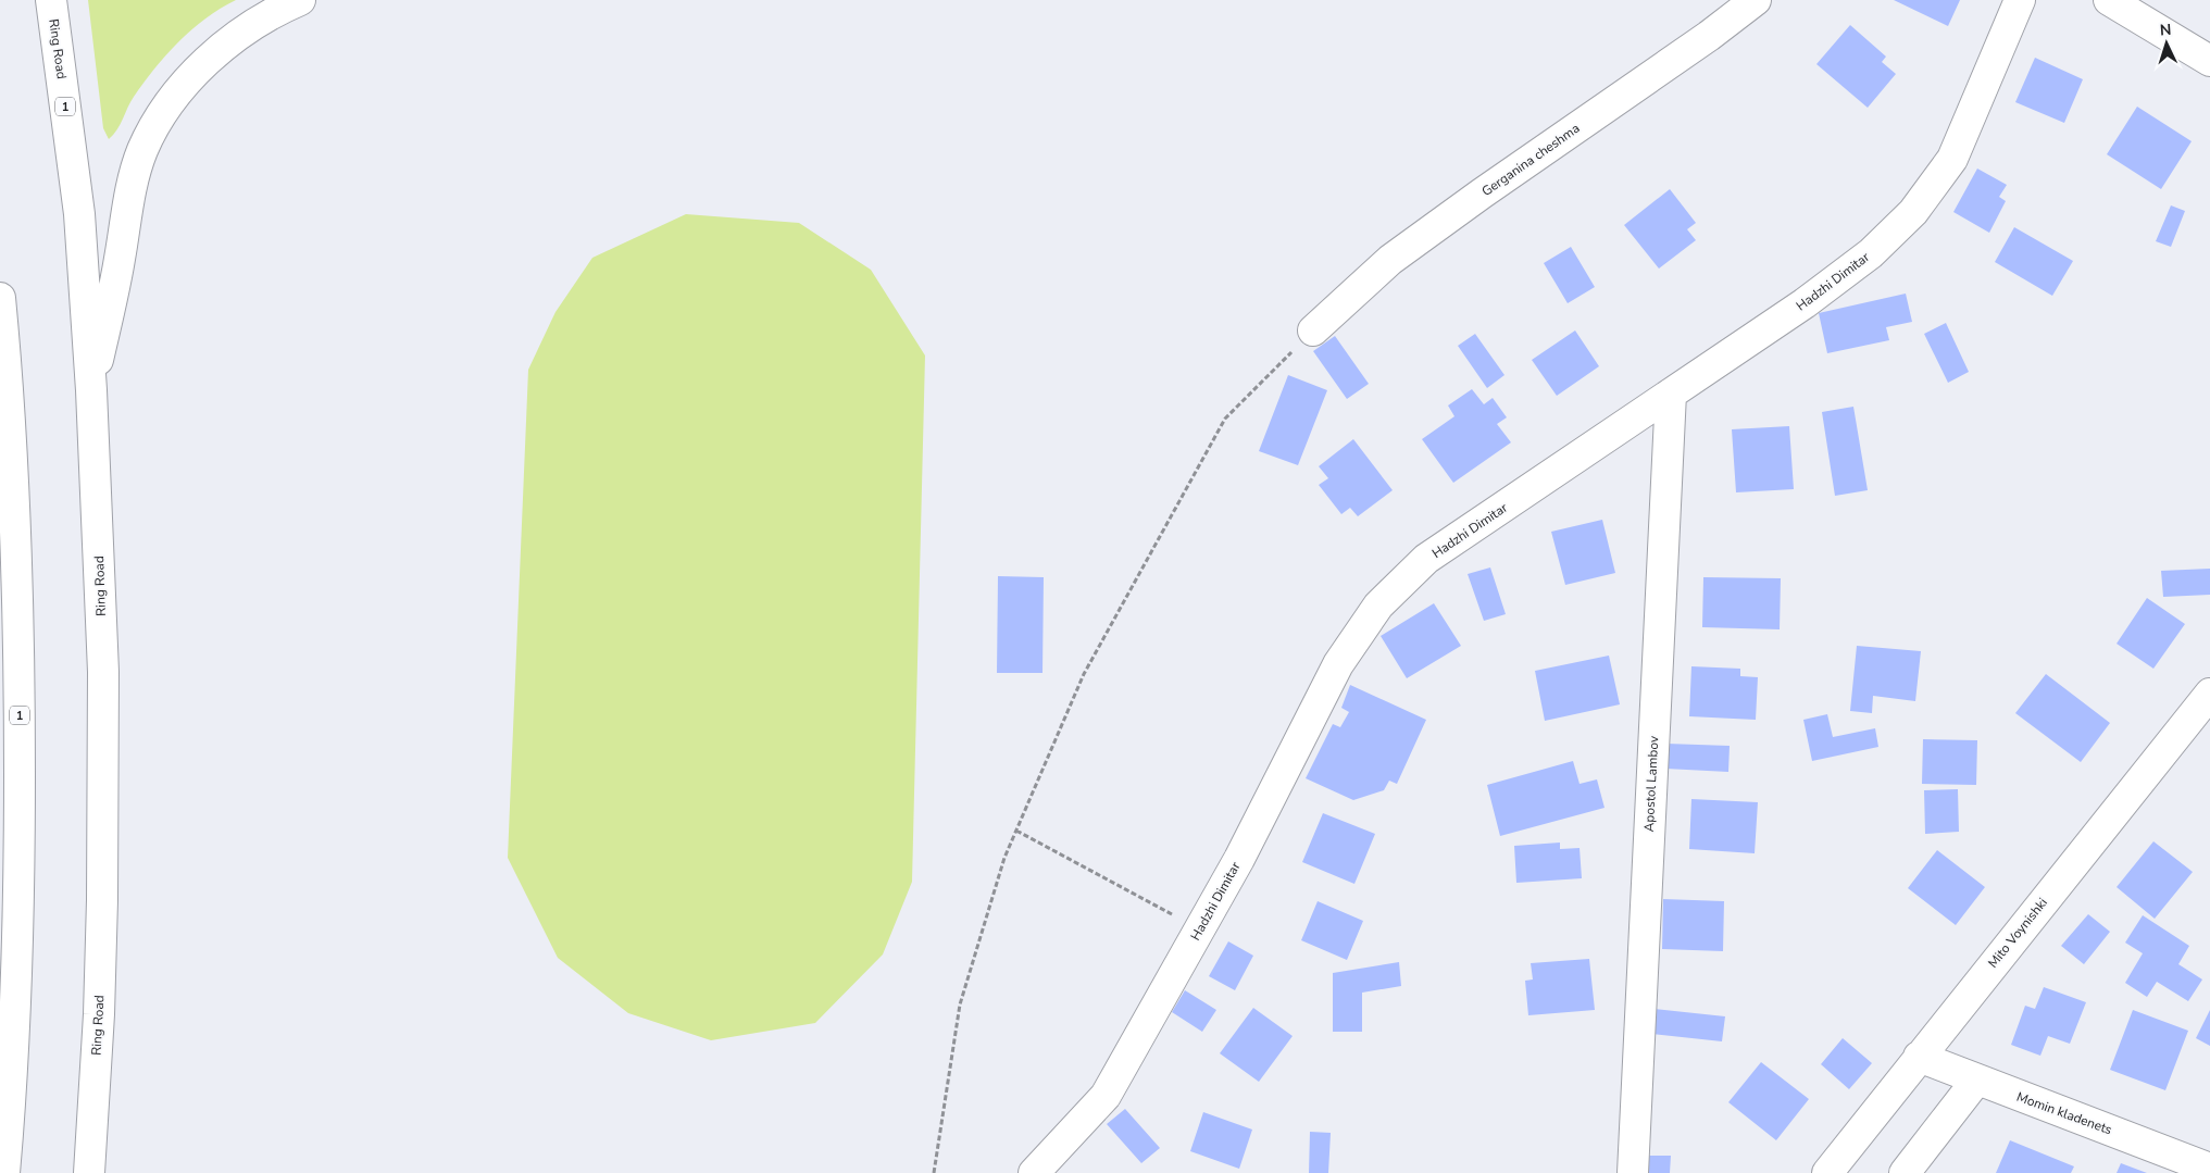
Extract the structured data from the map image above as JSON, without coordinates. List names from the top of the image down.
{
  "streets": {
    "main road": [
      "Ring Road",
      "1",
      "Gerganina cheshma",
      "Hadzhi Dimitar",
      "Apostol Lambov",
      "Mito Voynishki",
      "Momin kladenets"
    ]
  },
  "crossings": [
    ["Hadzhi Dimitar", "Apostol Lambov"],
    ["Mito Voynishki", "Momin kladenets"]
  ],
  "north": "top"
}
